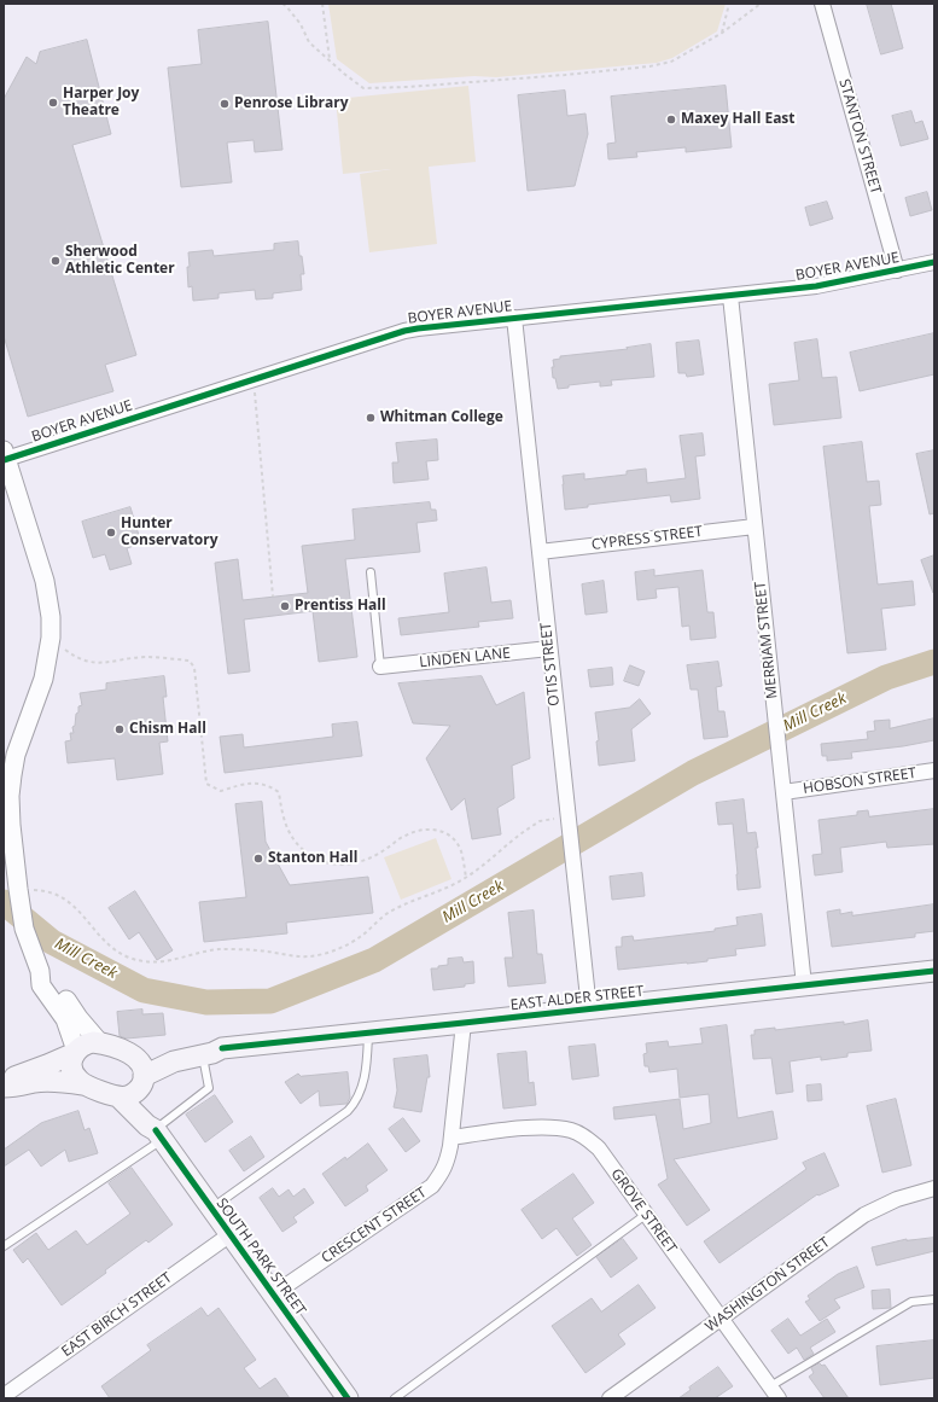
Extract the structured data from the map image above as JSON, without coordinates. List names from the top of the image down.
{
  "streets": {
    "main road": ["EAST ALDER STREET", "SOUTH PARK STREET"],
    "street": [
      "STANTON STREET",
      "BOYER AVENUE",
      "CYPRESS STREET",
      "MERRIAM STREET",
      "LINDEN LANE",
      "OTIS STREET",
      "HOBSON STREET",
      "GROVE STREET",
      "CRESCENT STREET",
      "WASHINGTON STREET",
      "EAST BIRCH STREET"
    ]
  },
  "crossings": [
    ["STANTON STREET", "BOYER AVENUE"],
    ["BOYER AVENUE", "MERRIAM STREET"],
    ["BOYER AVENUE", "OTIS STREET"],
    ["CYPRESS STREET", "MERRIAM STREET"],
    ["CYPRESS STREET", "OTIS STREET"],
    ["MERRIAM STREET", "HOBSON STREET"],
    ["MERRIAM STREET", "EAST ALDER STREET"],
    ["LINDEN LANE", "OTIS STREET"],
    ["OTIS STREET", "EAST ALDER STREET"],
    ["EAST ALDER STREET", "CRESCENT STREET"],
    ["EAST ALDER STREET", "SOUTH PARK STREET"],
    ["GROVE STREET", "CRESCENT STREET"],
    ["GROVE STREET", "WASHINGTON STREET"],
    ["CRESCENT STREET", "SOUTH PARK STREET"],
    ["SOUTH PARK STREET", "EAST BIRCH STREET"]
  ],
  "water": ["Mill Creek"],
  "places": [
    "Harper Joy Theatre",
    "Penrose Library",
    "Maxey Hall East",
    "Sherwood Athletic Center",
    "Whitman College",
    "Hunter Conservatory",
    "Prentiss Hall",
    "Chism Hall",
    "Stanton Hall"
  ]
}
